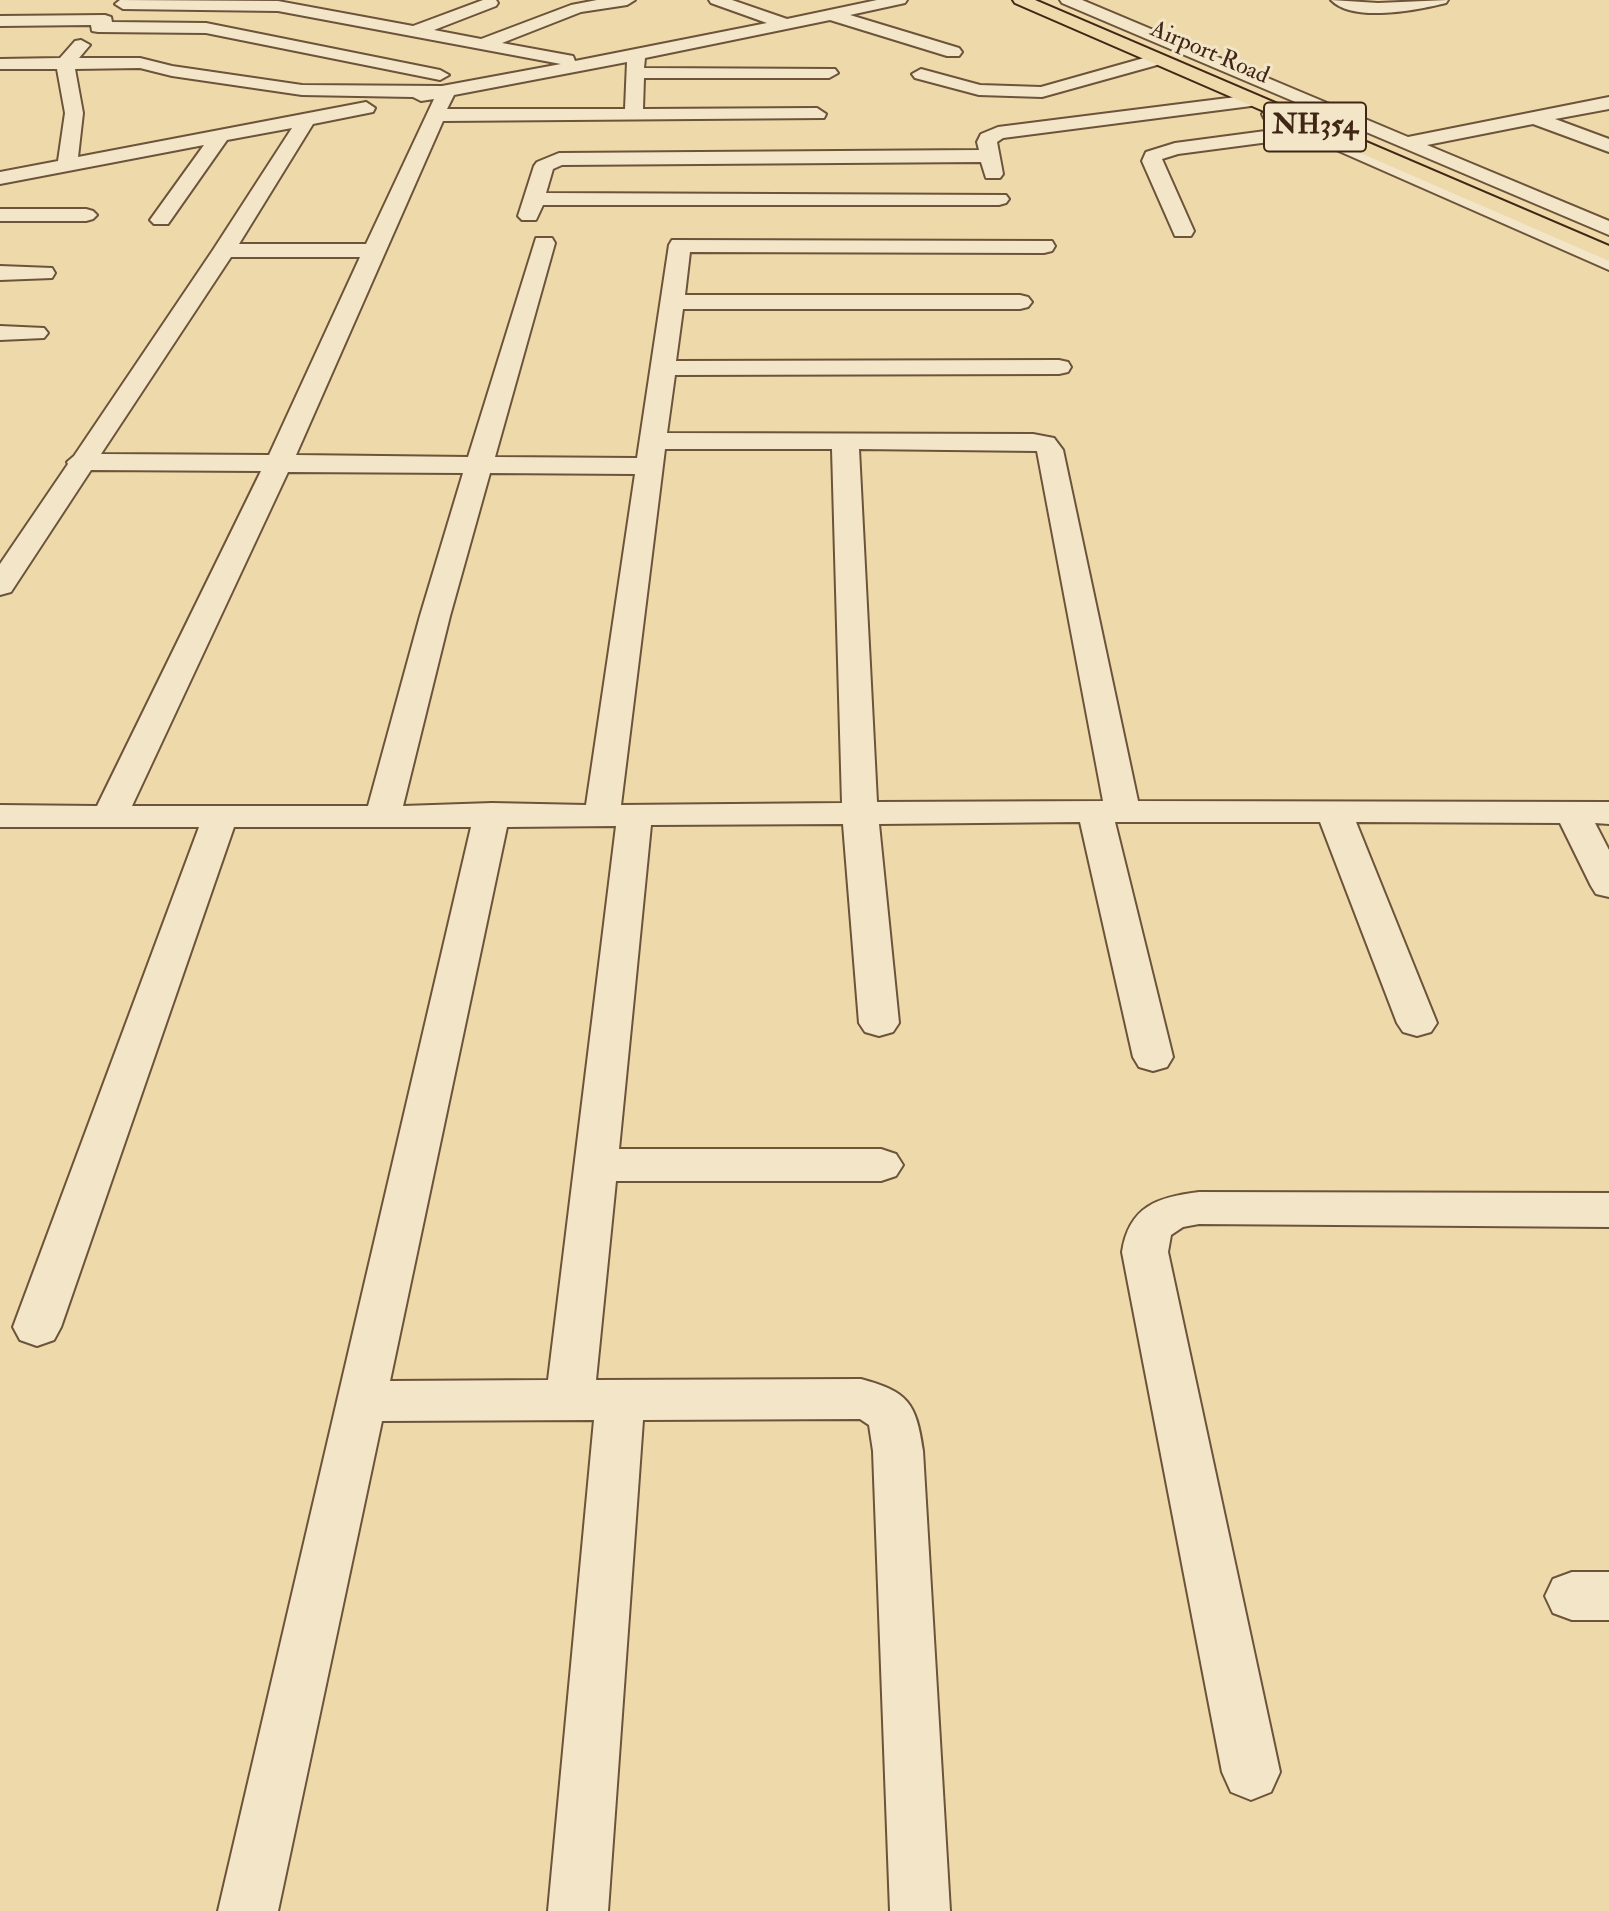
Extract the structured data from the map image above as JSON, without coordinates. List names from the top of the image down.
{
  "streets": {
    "highway": ["Airport Road", "NH354"]
  }
}
